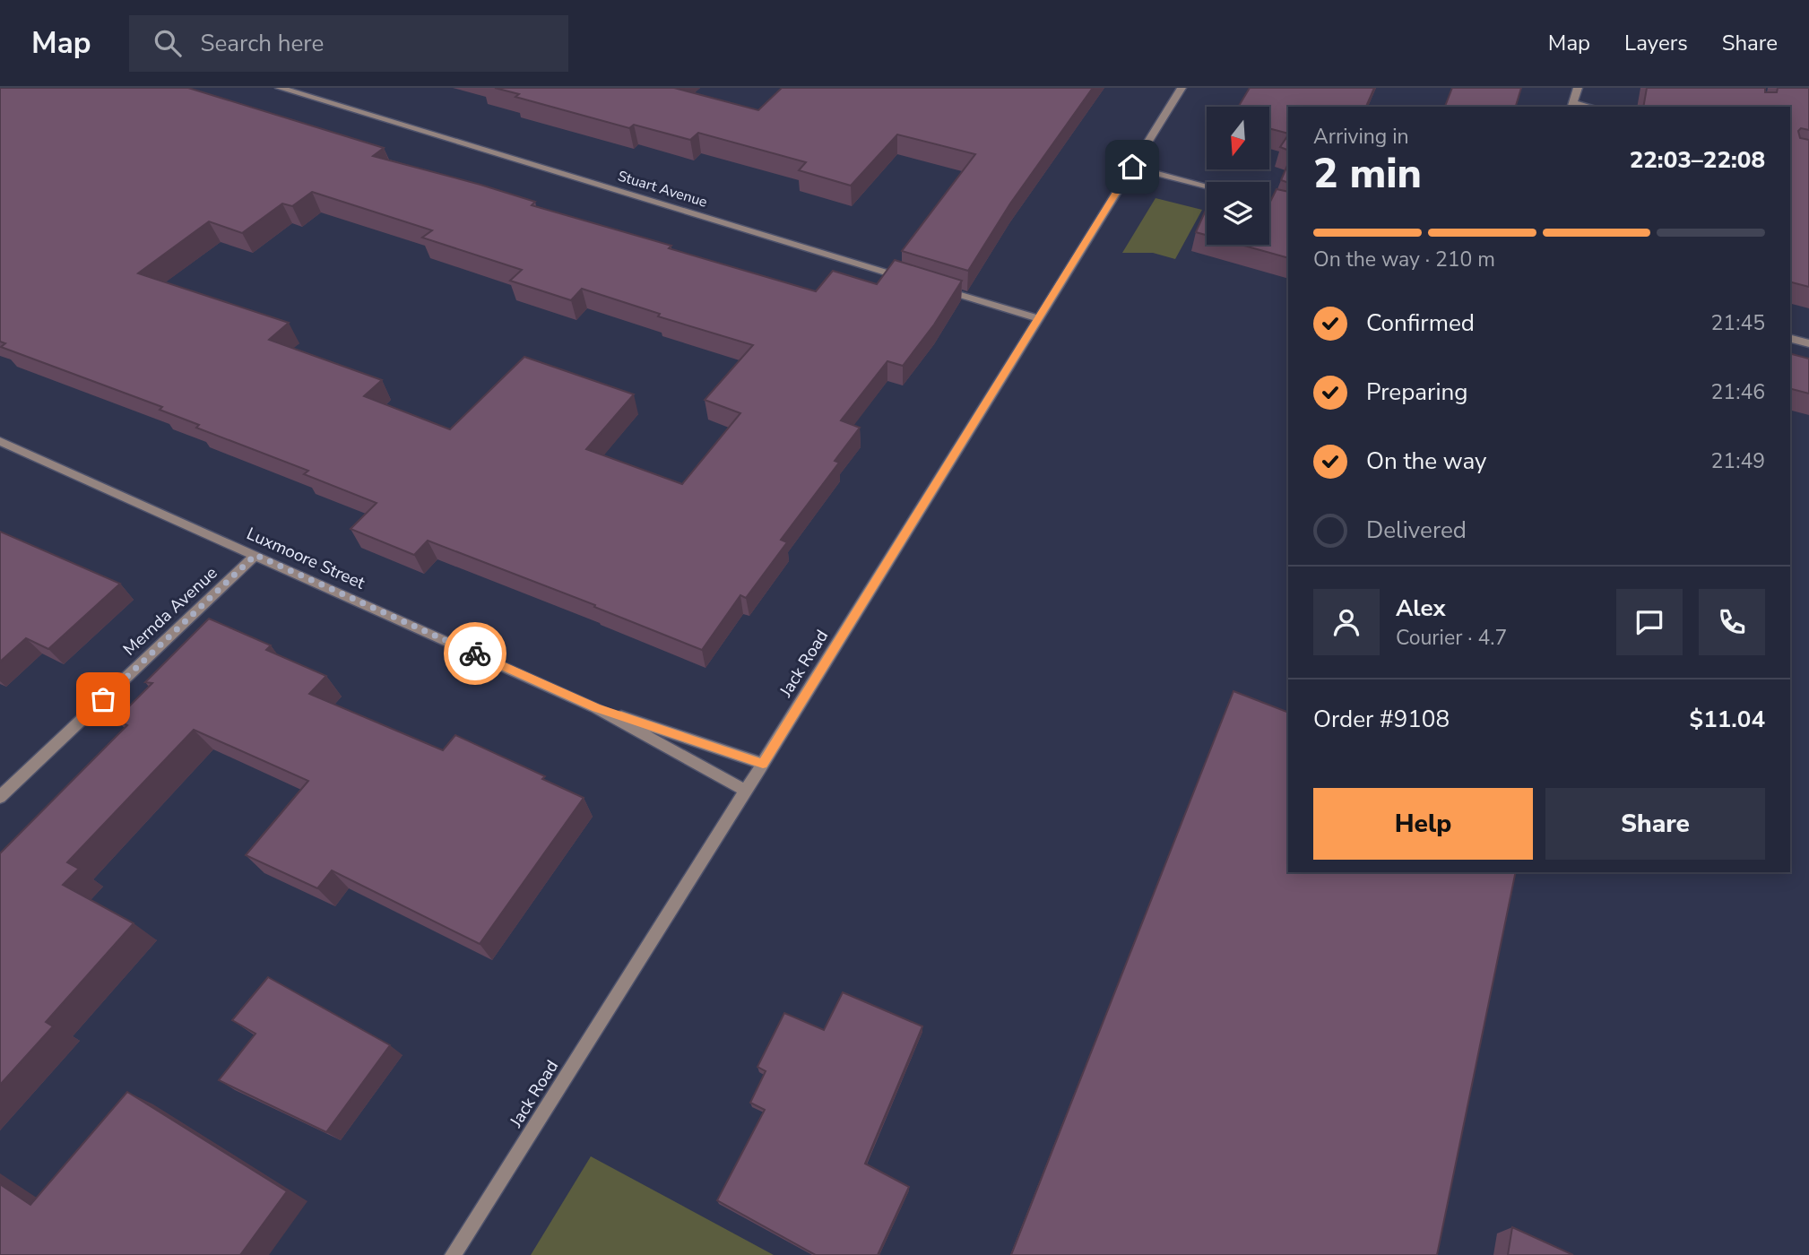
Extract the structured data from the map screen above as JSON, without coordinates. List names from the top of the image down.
{
  "streets": {
    "street": [
      "Stuart Avenue",
      "Luxmoore Street",
      "Mernda Avenue",
      "Jack Road"
    ]
  },
  "crossings": [
    ["Luxmoore Street", "Mernda Avenue"],
    ["Luxmoore Street", "Jack Road"]
  ],
  "north": "bottom",
  "page": {
    "header": "Map",
    "search": "Search here",
    "nav": ["Map", "Layers", "Share"],
    "heading": ["2 min", "Arriving in", "22:03–22:08"],
    "panel": [
      "Alex",
      "Courier · 4.7",
      "Order #9108",
      "$11.04"
    ],
    "bar": "On the way · 210 m",
    "list": [
      ["Confirmed", "21:45"],
      ["Preparing", "21:46"],
      ["On the way", "21:49"],
      "Delivered"
    ],
    "buttons": ["Help", "Share"]
  }
}
